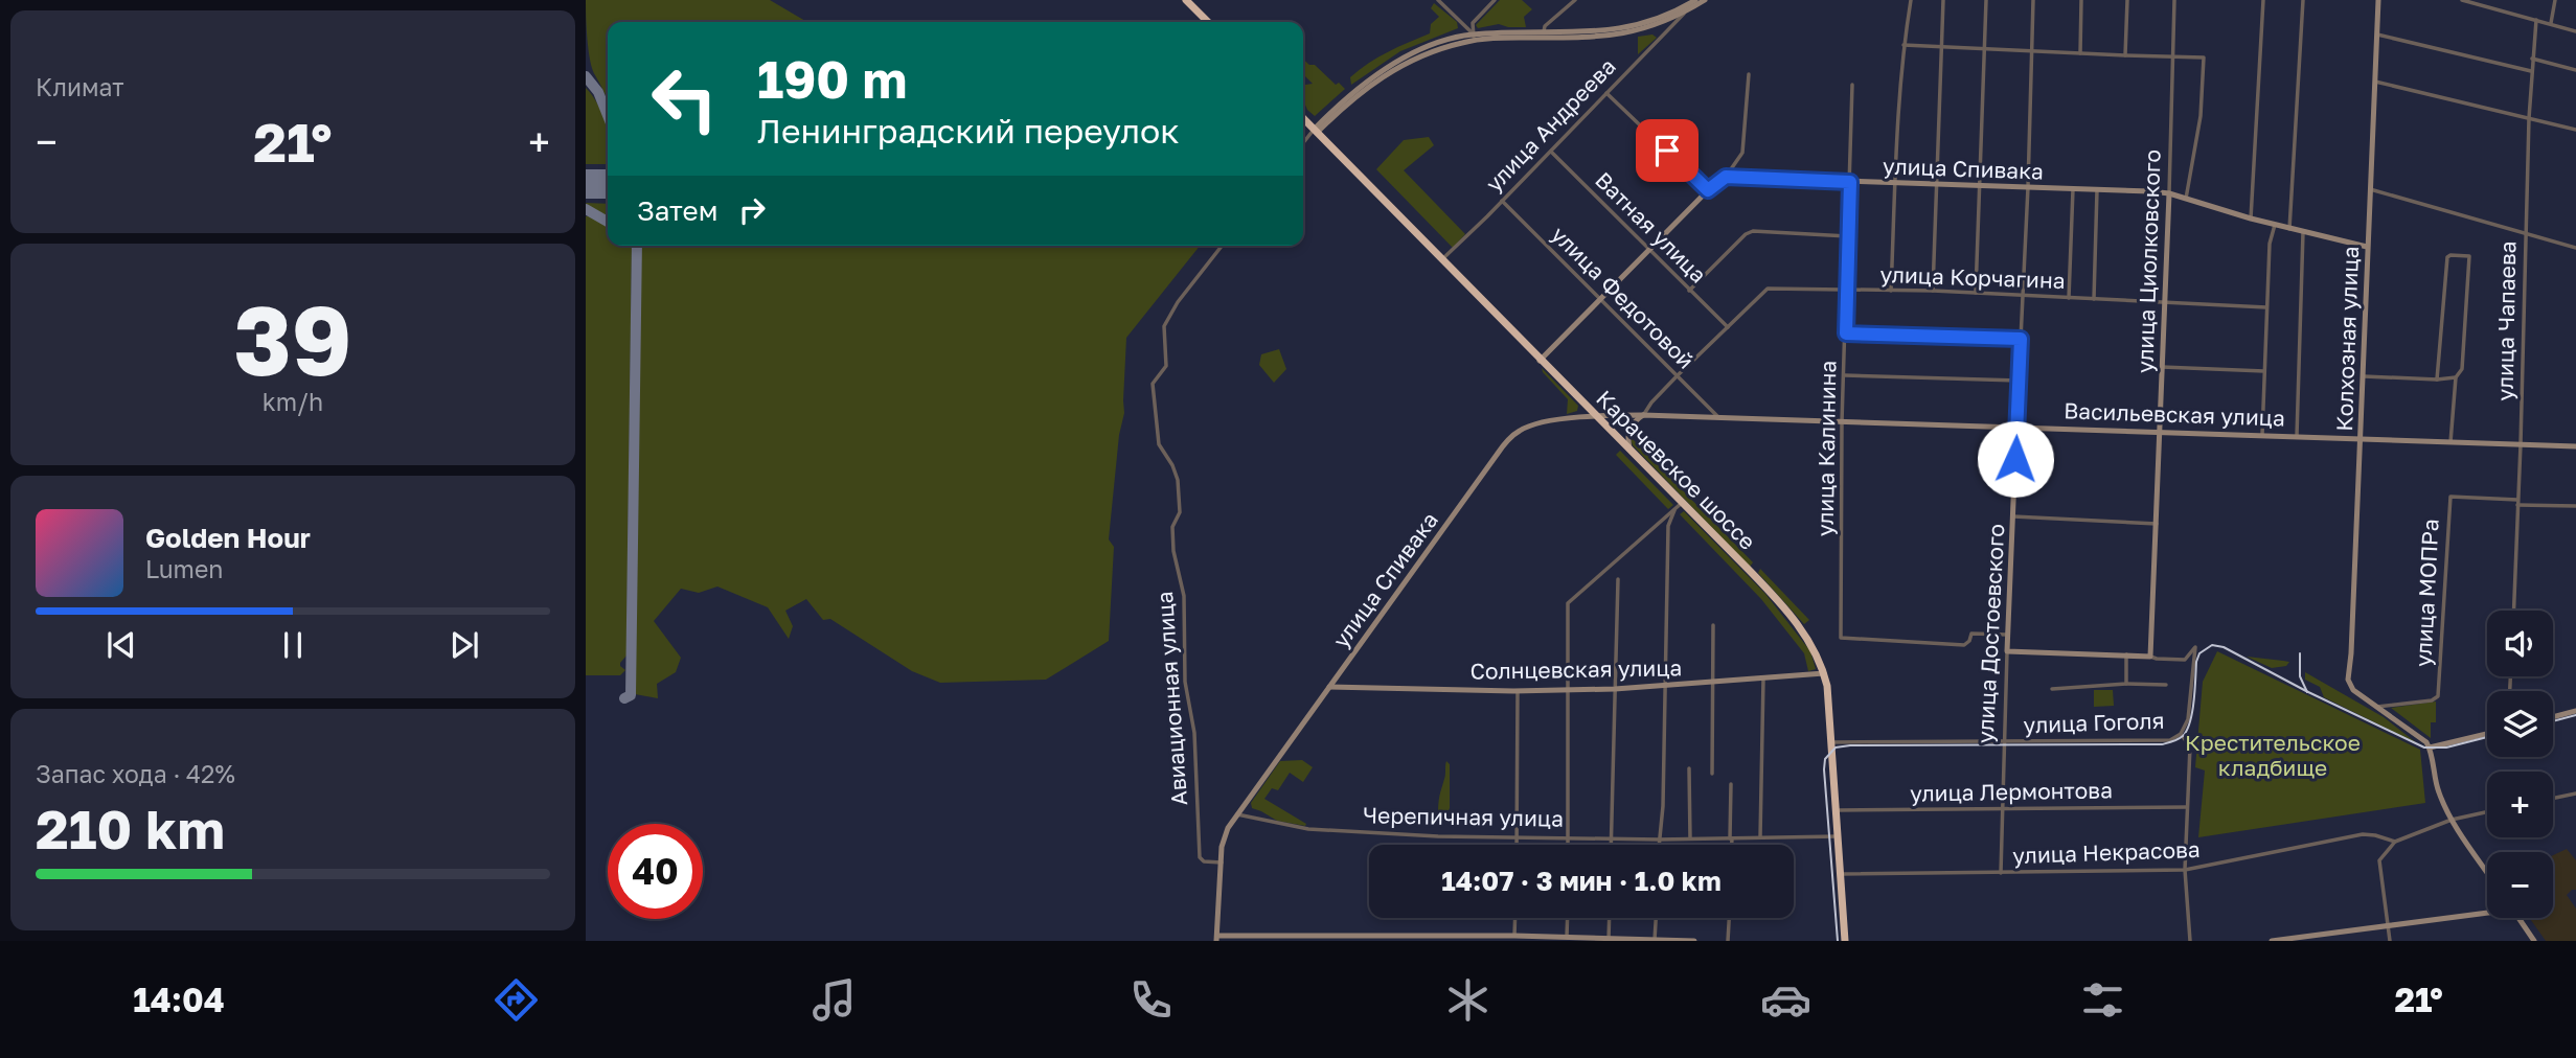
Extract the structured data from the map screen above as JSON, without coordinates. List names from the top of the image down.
{
  "streets": {
    "highway": ["Карачевское шоссе"],
    "street": [
      "улица Андреева",
      "улица Спивака",
      "Ватная улица",
      "улица Циолковского",
      "улица Корчагина",
      "улица Федотовой",
      "улица Чапаева",
      "Колхозная улица",
      "Васильевская улица",
      "улица Калинина",
      "улица МОПРа",
      "улица Достоевского",
      "Солнцевская улица",
      "Авиационная улица",
      "улица Гоголя",
      "улица Лермонтова",
      "Черепичная улица",
      "улица Некрасова"
    ]
  },
  "crossings": [
    ["улица Андреева", "Ватная улица"],
    ["улица Андреева", "улица Федотовой"],
    ["улица Андреева", "Карачевское шоссе"],
    ["улица Спивака", "улица Циолковского"],
    ["улица Спивака", "Колхозная улица"],
    ["улица Спивака", "Васильевская улица"],
    ["улица Спивака", "улица Калинина"],
    ["улица Спивака", "Карачевское шоссе"],
    ["улица Спивака", "улица Достоевского"],
    ["улица Спивака", "Солнцевская улица"],
    ["улица Спивака", "Черепичная улица"],
    ["Ватная улица", "улица Корчагина"],
    ["улица Циолковского", "улица Корчагина"],
    ["улица Циолковского", "Васильевская улица"],
    ["улица Корчагина", "улица Федотовой"],
    ["улица Корчагина", "Васильевская улица"],
    ["улица Корчагина", "улица Калинина"],
    ["улица Корчагина", "улица Достоевского"],
    ["улица Федотовой", "Васильевская улица"],
    ["улица Чапаева", "Васильевская улица"],
    ["улица Чапаева", "улица МОПРа"],
    ["Колхозная улица", "Васильевская улица"],
    ["Колхозная улица", "улица МОПРа"],
    ["Васильевская улица", "улица Калинина"],
    ["Васильевская улица", "Карачевское шоссе"],
    ["Васильевская улица", "улица Достоевского"],
    ["улица Калинина", "улица Достоевского"],
    ["Карачевское шоссе", "Солнцевская улица"],
    ["Карачевское шоссе", "улица Гоголя"],
    ["Карачевское шоссе", "улица Лермонтова"],
    ["Карачевское шоссе", "Черепичная улица"],
    ["Карачевское шоссе", "улица Некрасова"],
    ["улица Достоевского", "улица Гоголя"],
    ["улица Достоевского", "улица Лермонтова"],
    ["улица Достоевского", "улица Некрасова"]
  ],
  "parks": ["Крестительское кладбище"],
  "page": {
    "tile": [
      "Климат",
      ["39", "km/h"],
      ["Запас хода · 42%", "210 km"]
    ],
    "turn": ["190 m", "Ленинградский переулок"],
    "heat": ["−", "21°", "+"],
    "then": "Затем",
    "song": ["Golden Hour", "Lumen"],
    "map_buttons": ["+", "−"],
    "limit": "40",
    "trip": "14:07 · 3 мин · 1.0 km",
    "tabs": ["14:04", "21°"]
  }
}
